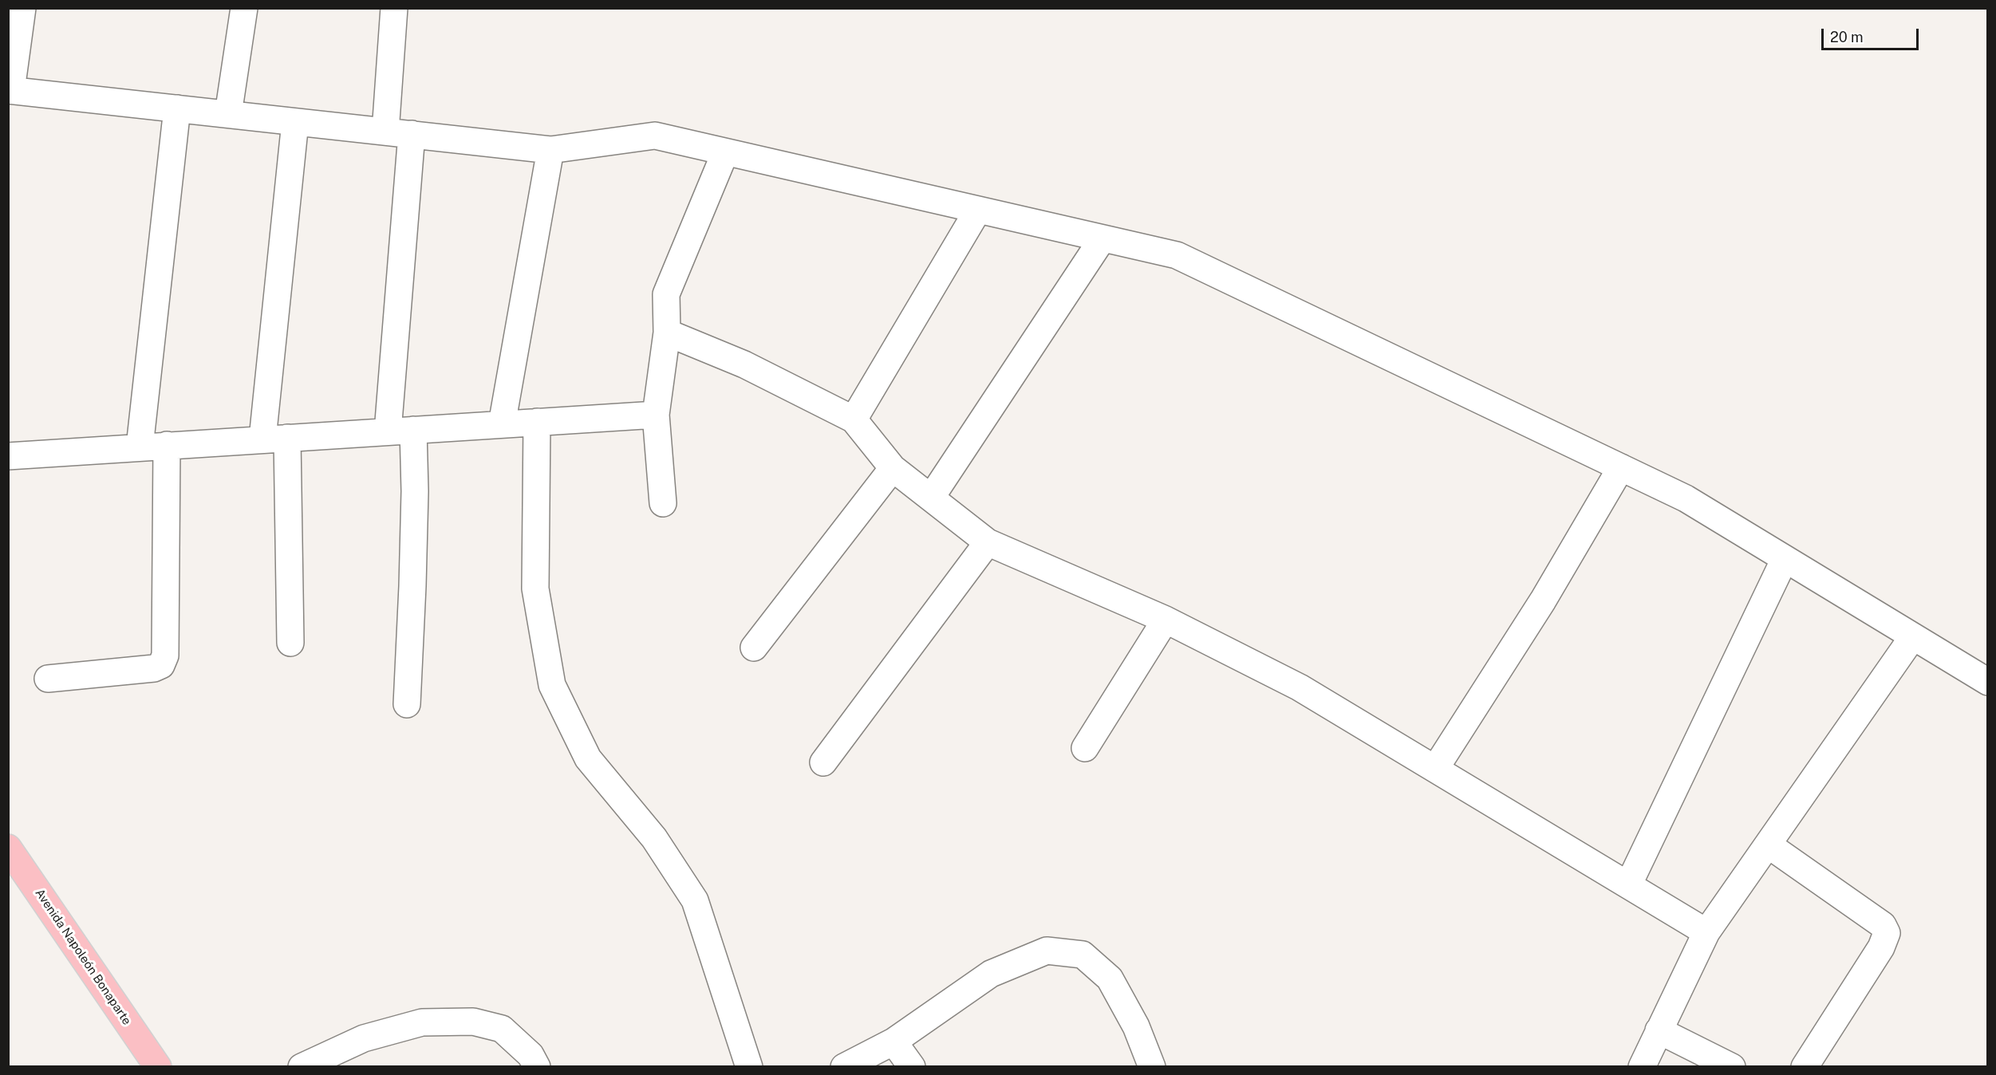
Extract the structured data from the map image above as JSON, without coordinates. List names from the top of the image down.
{
  "streets": {
    "main road": ["Avenida Napoleón Bonaparte"]
  },
  "scale_bar": "20 m"
}
